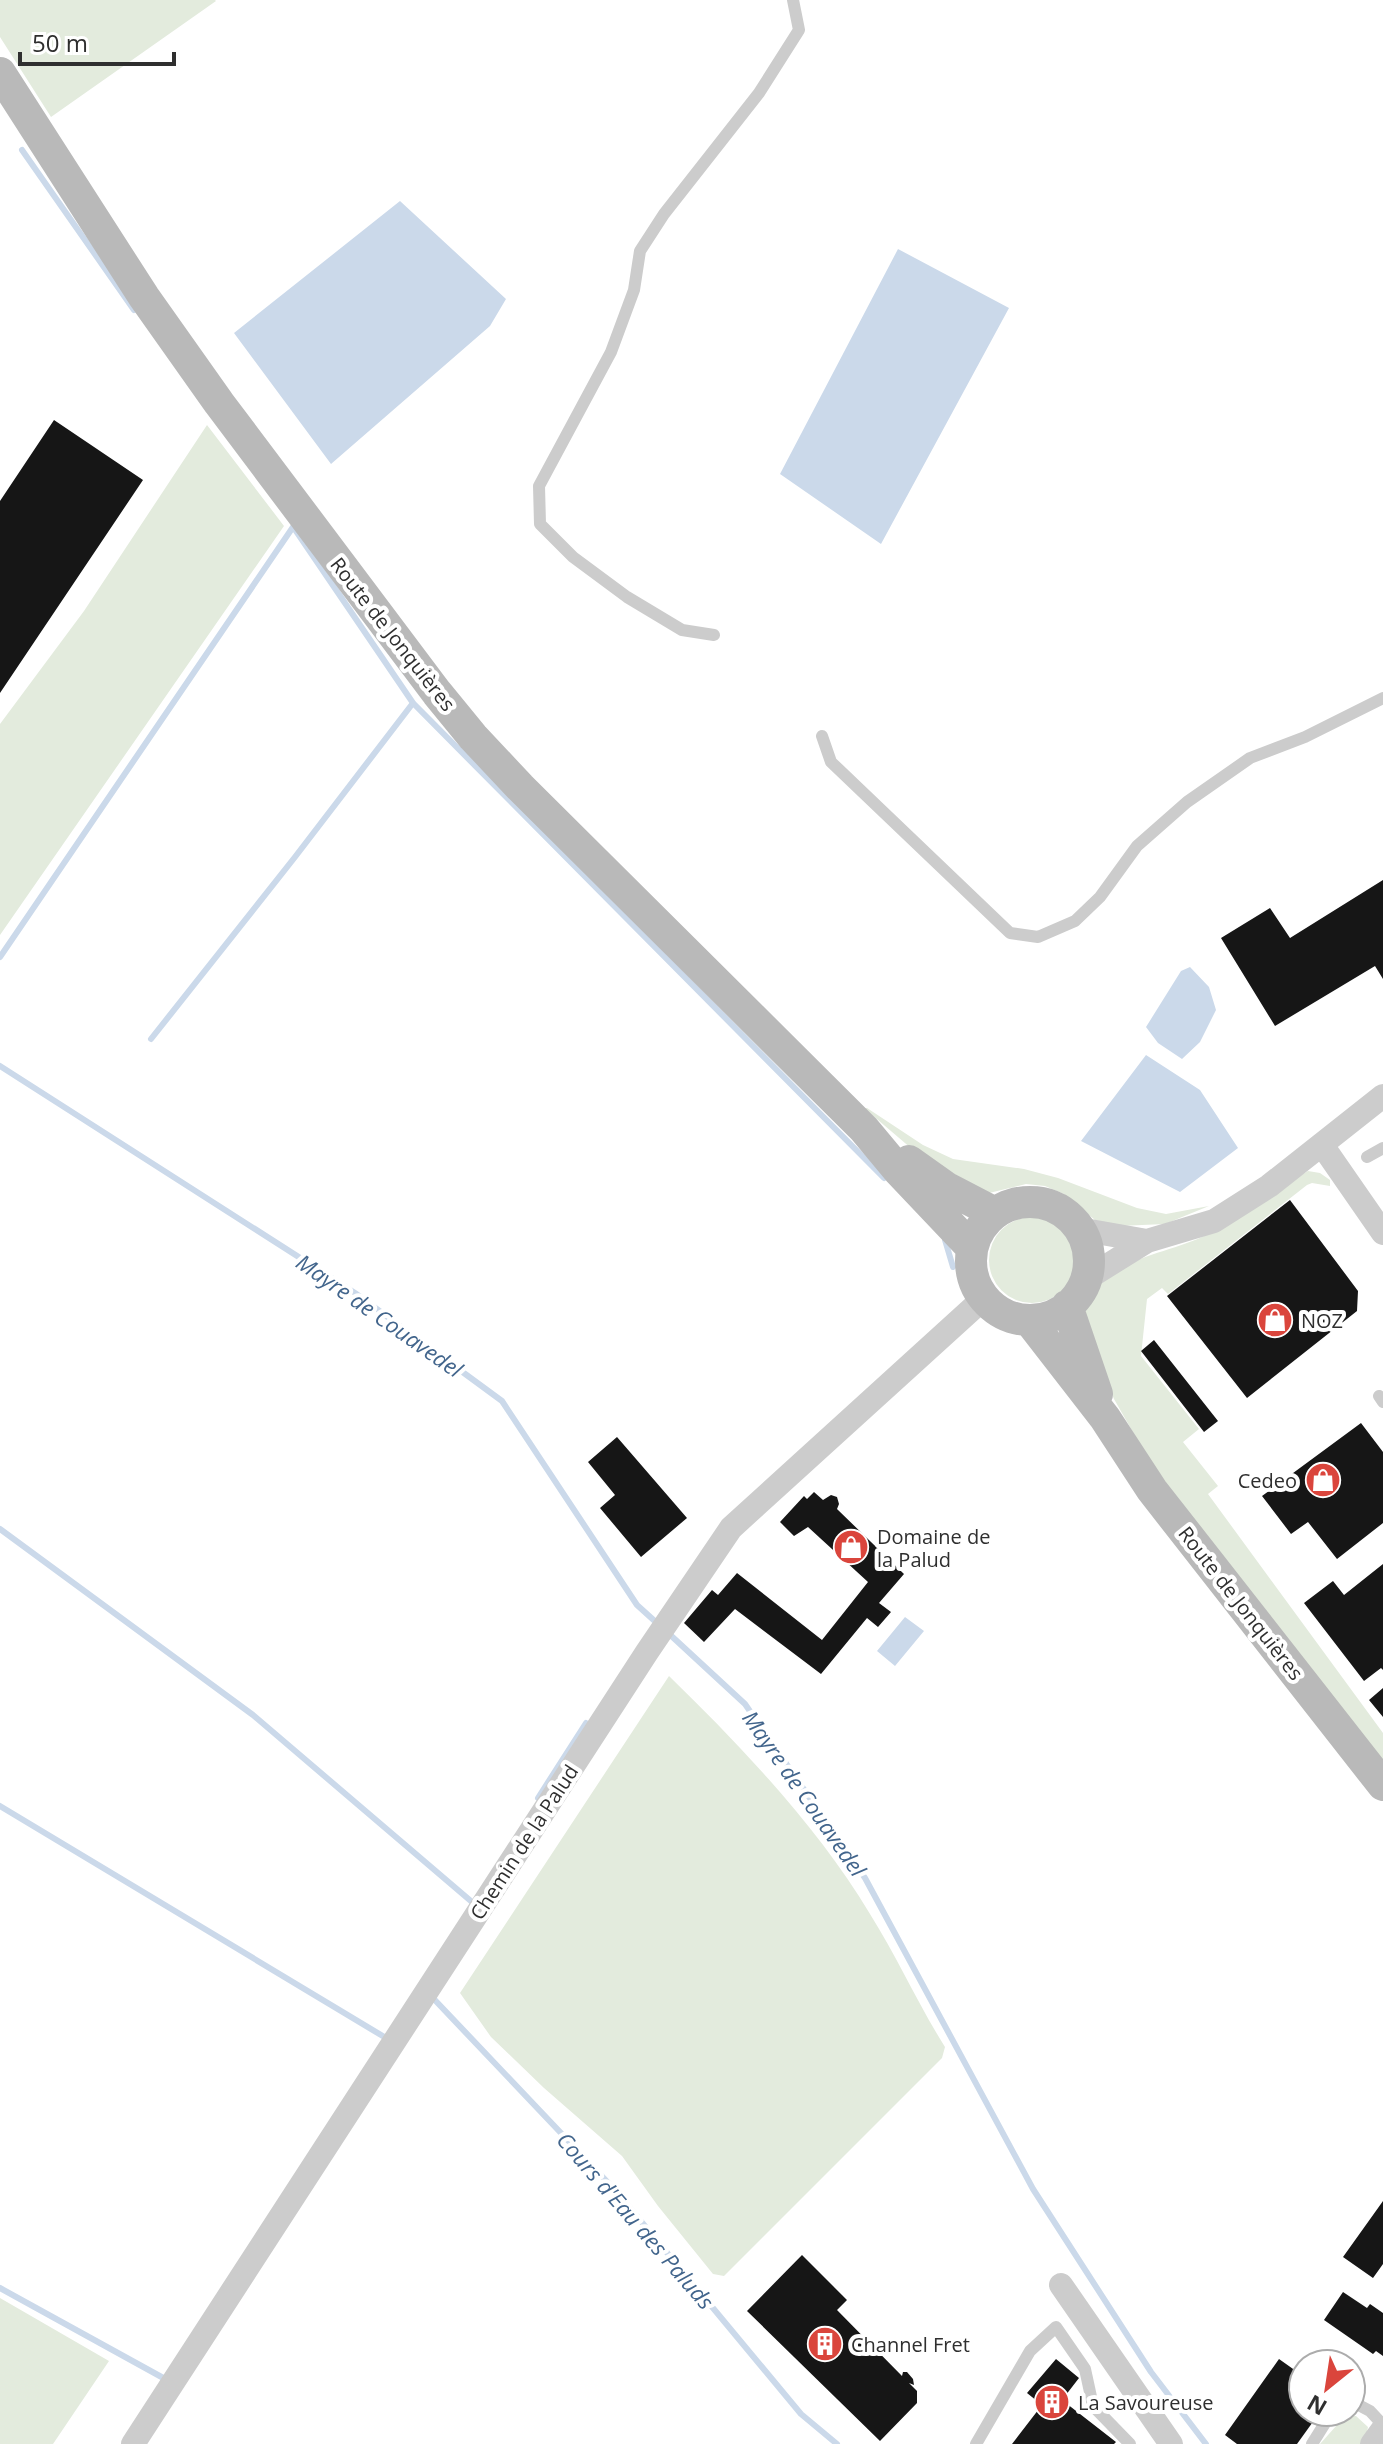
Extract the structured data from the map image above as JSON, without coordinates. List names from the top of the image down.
{
  "streets": {
    "main road": ["Route de Jonquières"],
    "street": ["Chemin de la Palud"]
  },
  "crossings": [
    ["Route de Jonquières", "Chemin de la Palud"]
  ],
  "water": ["Mayre de Couavedel", "Cours d'Eau des Paluds"],
  "places": {
    "shop": ["NOZ", "Cedeo", "Domaine de la Palud"],
    "building": ["Channel Fret", "La Savoureuse"]
  },
  "scale_bar": "50 m",
  "north": "bottom left"
}
